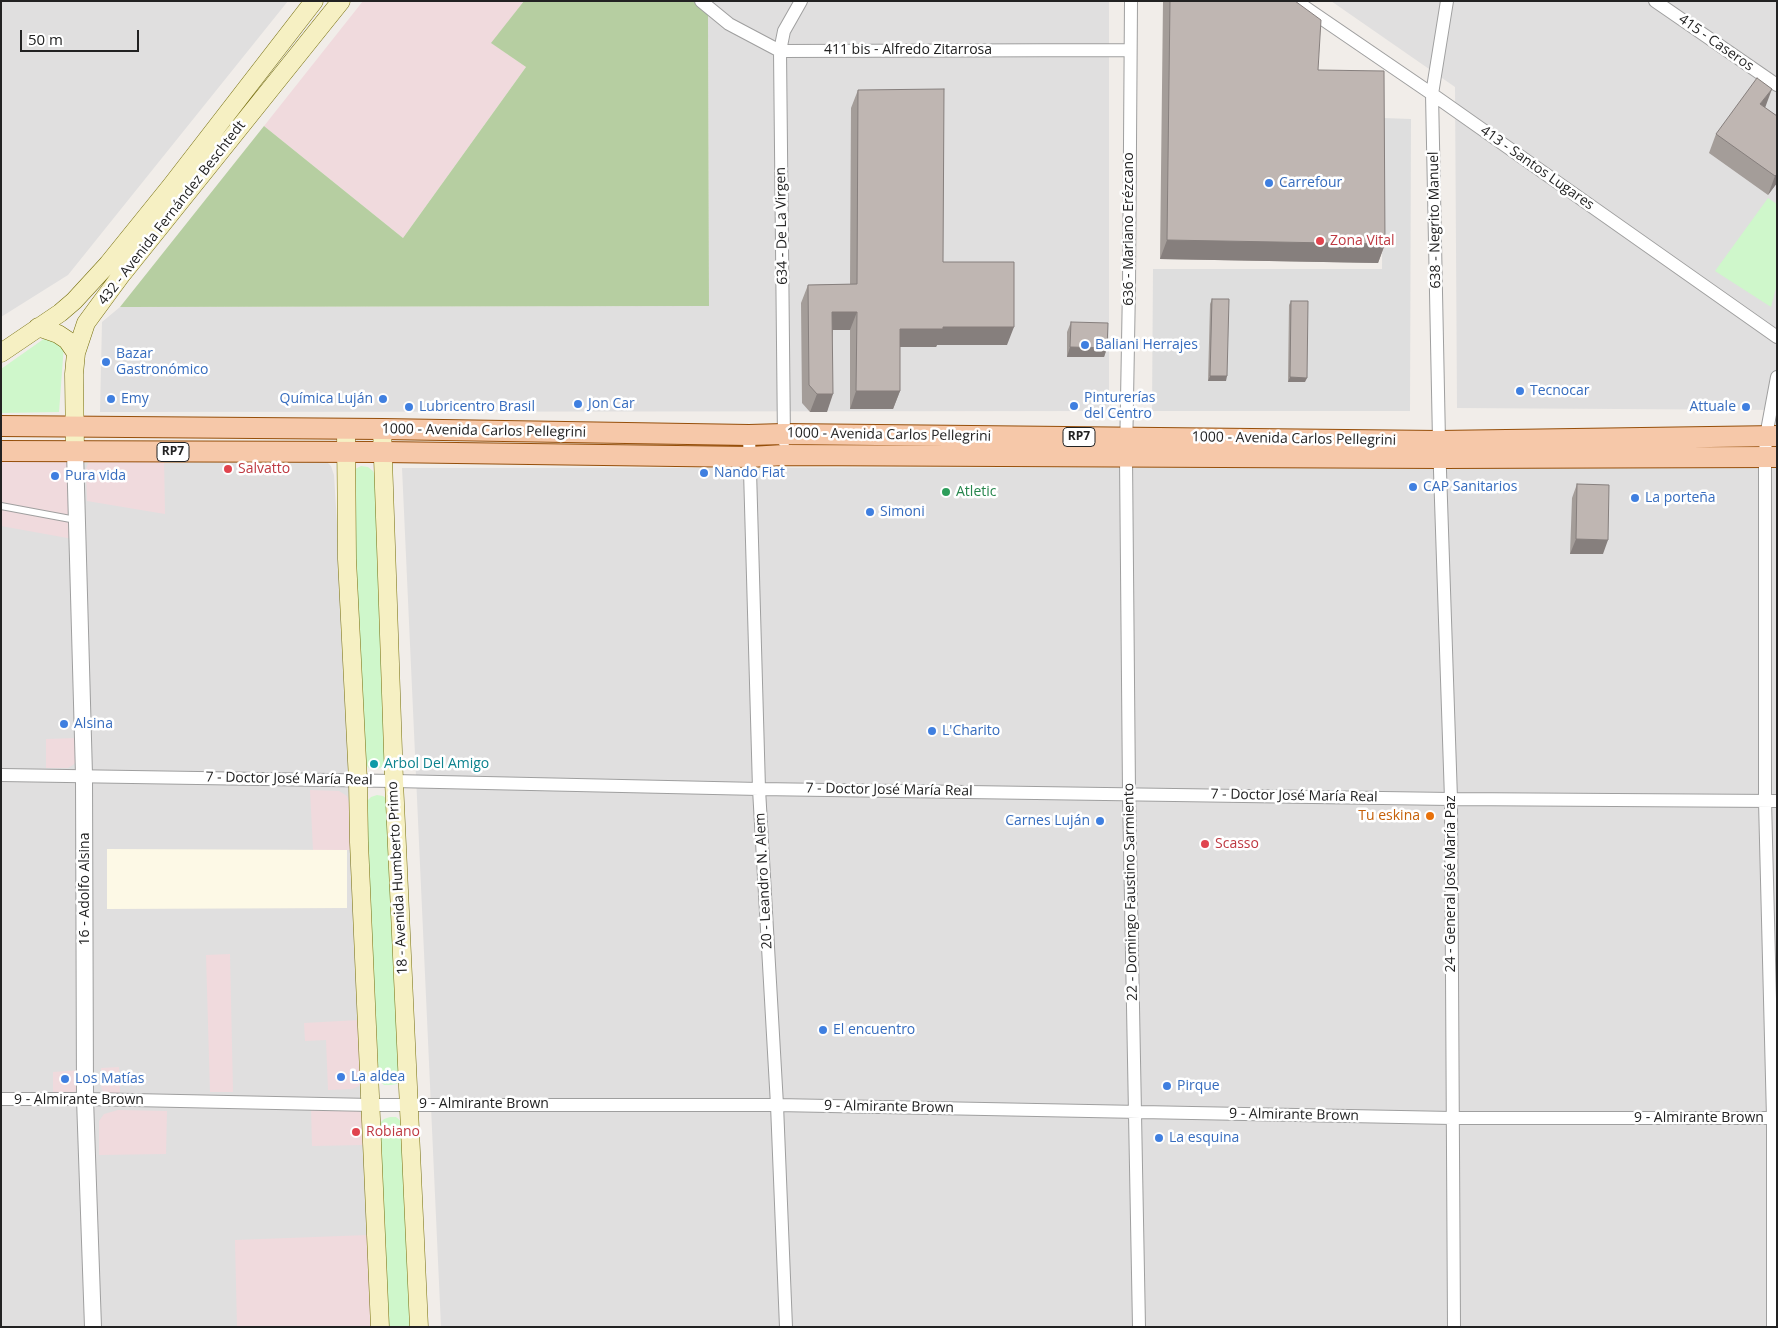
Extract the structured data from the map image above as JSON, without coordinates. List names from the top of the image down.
{
  "streets": {
    "main road": [
      "432 - Avenida Fernández Beschtedt",
      "1000 - Avenida Carlos Pellegrini",
      "RP7",
      "18 - Avenida Humberto Primo"
    ],
    "street": [
      "415 - Caseros",
      "411 bis - Alfredo Zitarrosa",
      "413 - Santos Lugares",
      "638 - Negrito Manuel",
      "634 - De La Virgen",
      "636 - Mariano Erézcano",
      "7 - Doctor José María Real",
      "20 - Leandro N. Alem",
      "24 - General José María Paz",
      "16 - Adolfo Alsina",
      "22 - Domingo Faustino Sarmiento",
      "9 - Almirante Brown"
    ]
  },
  "crossings": [
    ["411 bis - Alfredo Zitarrosa", "634 - De La Virgen"],
    ["411 bis - Alfredo Zitarrosa", "636 - Mariano Erézcano"],
    ["413 - Santos Lugares", "638 - Negrito Manuel"],
    ["432 - Avenida Fernández Beschtedt", "1000 - Avenida Carlos Pellegrini"],
    ["432 - Avenida Fernández Beschtedt", "16 - Adolfo Alsina"],
    ["638 - Negrito Manuel", "1000 - Avenida Carlos Pellegrini"],
    ["638 - Negrito Manuel", "24 - General José María Paz"],
    ["634 - De La Virgen", "1000 - Avenida Carlos Pellegrini"],
    ["636 - Mariano Erézcano", "1000 - Avenida Carlos Pellegrini"],
    ["636 - Mariano Erézcano", "22 - Domingo Faustino Sarmiento"],
    ["1000 - Avenida Carlos Pellegrini", "18 - Avenida Humberto Primo"],
    ["1000 - Avenida Carlos Pellegrini", "20 - Leandro N. Alem"],
    ["1000 - Avenida Carlos Pellegrini", "24 - General José María Paz"],
    ["1000 - Avenida Carlos Pellegrini", "16 - Adolfo Alsina"],
    ["1000 - Avenida Carlos Pellegrini", "22 - Domingo Faustino Sarmiento"],
    ["7 - Doctor José María Real", "18 - Avenida Humberto Primo"],
    ["7 - Doctor José María Real", "20 - Leandro N. Alem"],
    ["7 - Doctor José María Real", "24 - General José María Paz"],
    ["7 - Doctor José María Real", "16 - Adolfo Alsina"],
    ["7 - Doctor José María Real", "22 - Domingo Faustino Sarmiento"],
    ["18 - Avenida Humberto Primo", "9 - Almirante Brown"],
    ["20 - Leandro N. Alem", "9 - Almirante Brown"],
    ["24 - General José María Paz", "9 - Almirante Brown"],
    ["16 - Adolfo Alsina", "9 - Almirante Brown"],
    ["22 - Domingo Faustino Sarmiento", "9 - Almirante Brown"]
  ],
  "places": [
    "Carrefour",
    "Zona Vital",
    "Baliani Herrajes",
    "Bazar Gastronómico",
    "Tecnocar",
    "Emy",
    "Química Luján",
    "Jon Car",
    "Pinturerías del Centro",
    "Lubricentro Brasil",
    "Attuale",
    "Salvatto",
    "Nando Fiat",
    "Pura vida",
    "CAP Sanitarios",
    "Atletic",
    "La porteña",
    "Simoni",
    "Alsina",
    "L'Charito",
    "Arbol Del Amigo",
    "Tu eskina",
    "Carnes Luján",
    "Scasso",
    "El encuentro",
    "La aldea",
    "Los Matías",
    "Pirque",
    "Robiano",
    "La esquina"
  ],
  "scale_bar": "50 m"
}
